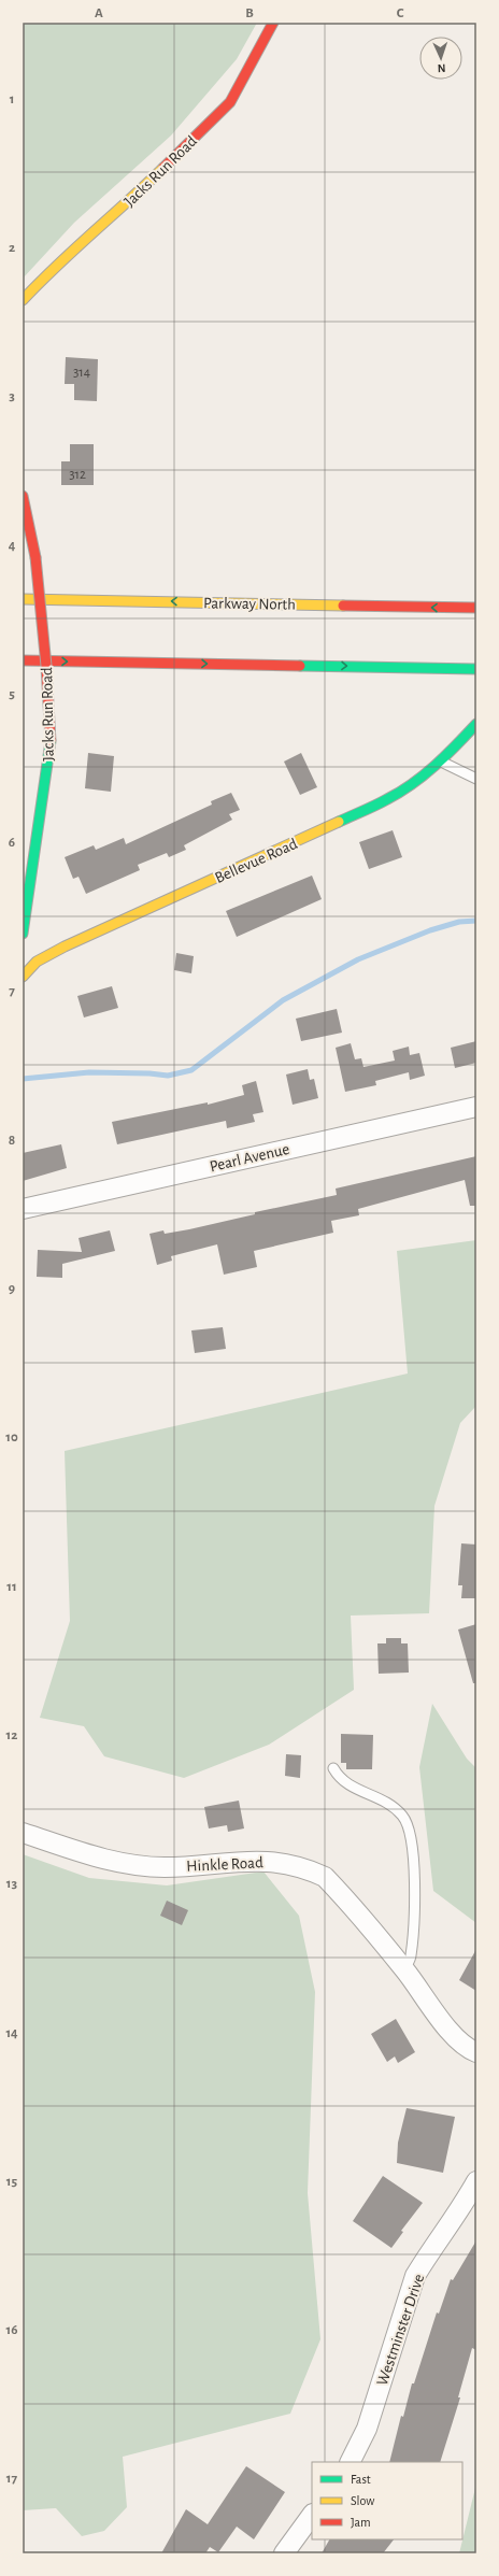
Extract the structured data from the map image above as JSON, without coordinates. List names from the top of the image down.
{
  "streets": {
    "main road": ["Jacks Run Road", "Parkway North", "Bellevue Road"],
    "street": ["Pearl Avenue", "Hinkle Road", "Westminster Drive"]
  },
  "house_numbers": ["314", "312"],
  "legend": ["Fast", "Slow", "Jam"],
  "north": "bottom",
  "grid": {
    "columns": ["A", "B", "C"],
    "rows": [
      "1",
      "2",
      "3",
      "4",
      "5",
      "6",
      "7",
      "8",
      "9",
      "10",
      "11",
      "12",
      "13",
      "14",
      "15",
      "16",
      "17"
    ]
  }
}
